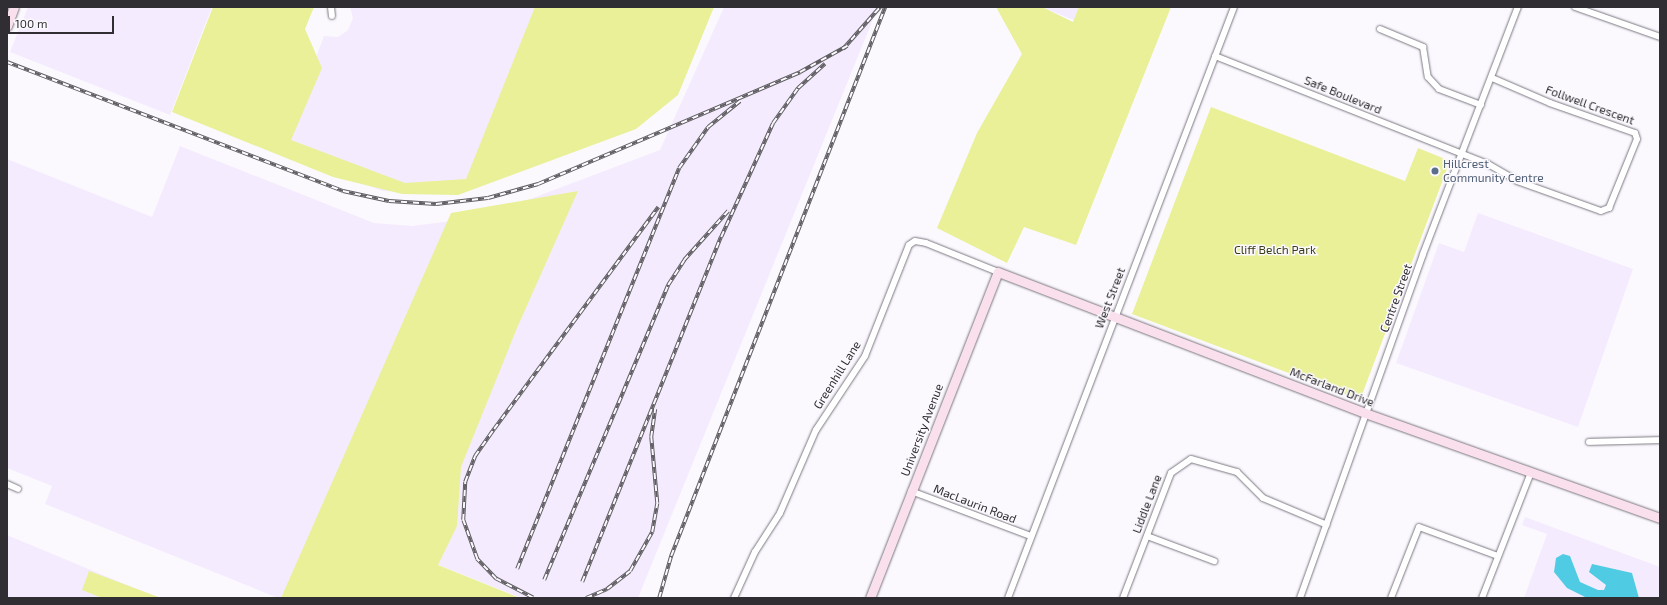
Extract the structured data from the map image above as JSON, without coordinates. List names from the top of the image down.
{
  "streets": {
    "street": [
      "Safe Boulevard",
      "Follwell Crescent",
      "West Street",
      "Centre Street",
      "Greenhill Lane",
      "McFarland Drive",
      "University Avenue",
      "MacLaurin Road",
      "Liddle Lane"
    ]
  },
  "crossings": [
    ["Safe Boulevard", "Follwell Crescent"],
    ["Safe Boulevard", "West Street"],
    ["Safe Boulevard", "Centre Street"],
    ["Follwell Crescent", "Centre Street"],
    ["West Street", "McFarland Drive"],
    ["West Street", "MacLaurin Road"],
    ["Centre Street", "McFarland Drive"],
    ["Centre Street", "Liddle Lane"],
    ["Greenhill Lane", "McFarland Drive"],
    ["Greenhill Lane", "University Avenue"],
    ["McFarland Drive", "University Avenue"],
    ["University Avenue", "MacLaurin Road"]
  ],
  "parks": ["Cliff Belch Park"],
  "places": ["Hillcrest Community Centre"],
  "scale_bar": "100 m"
}
